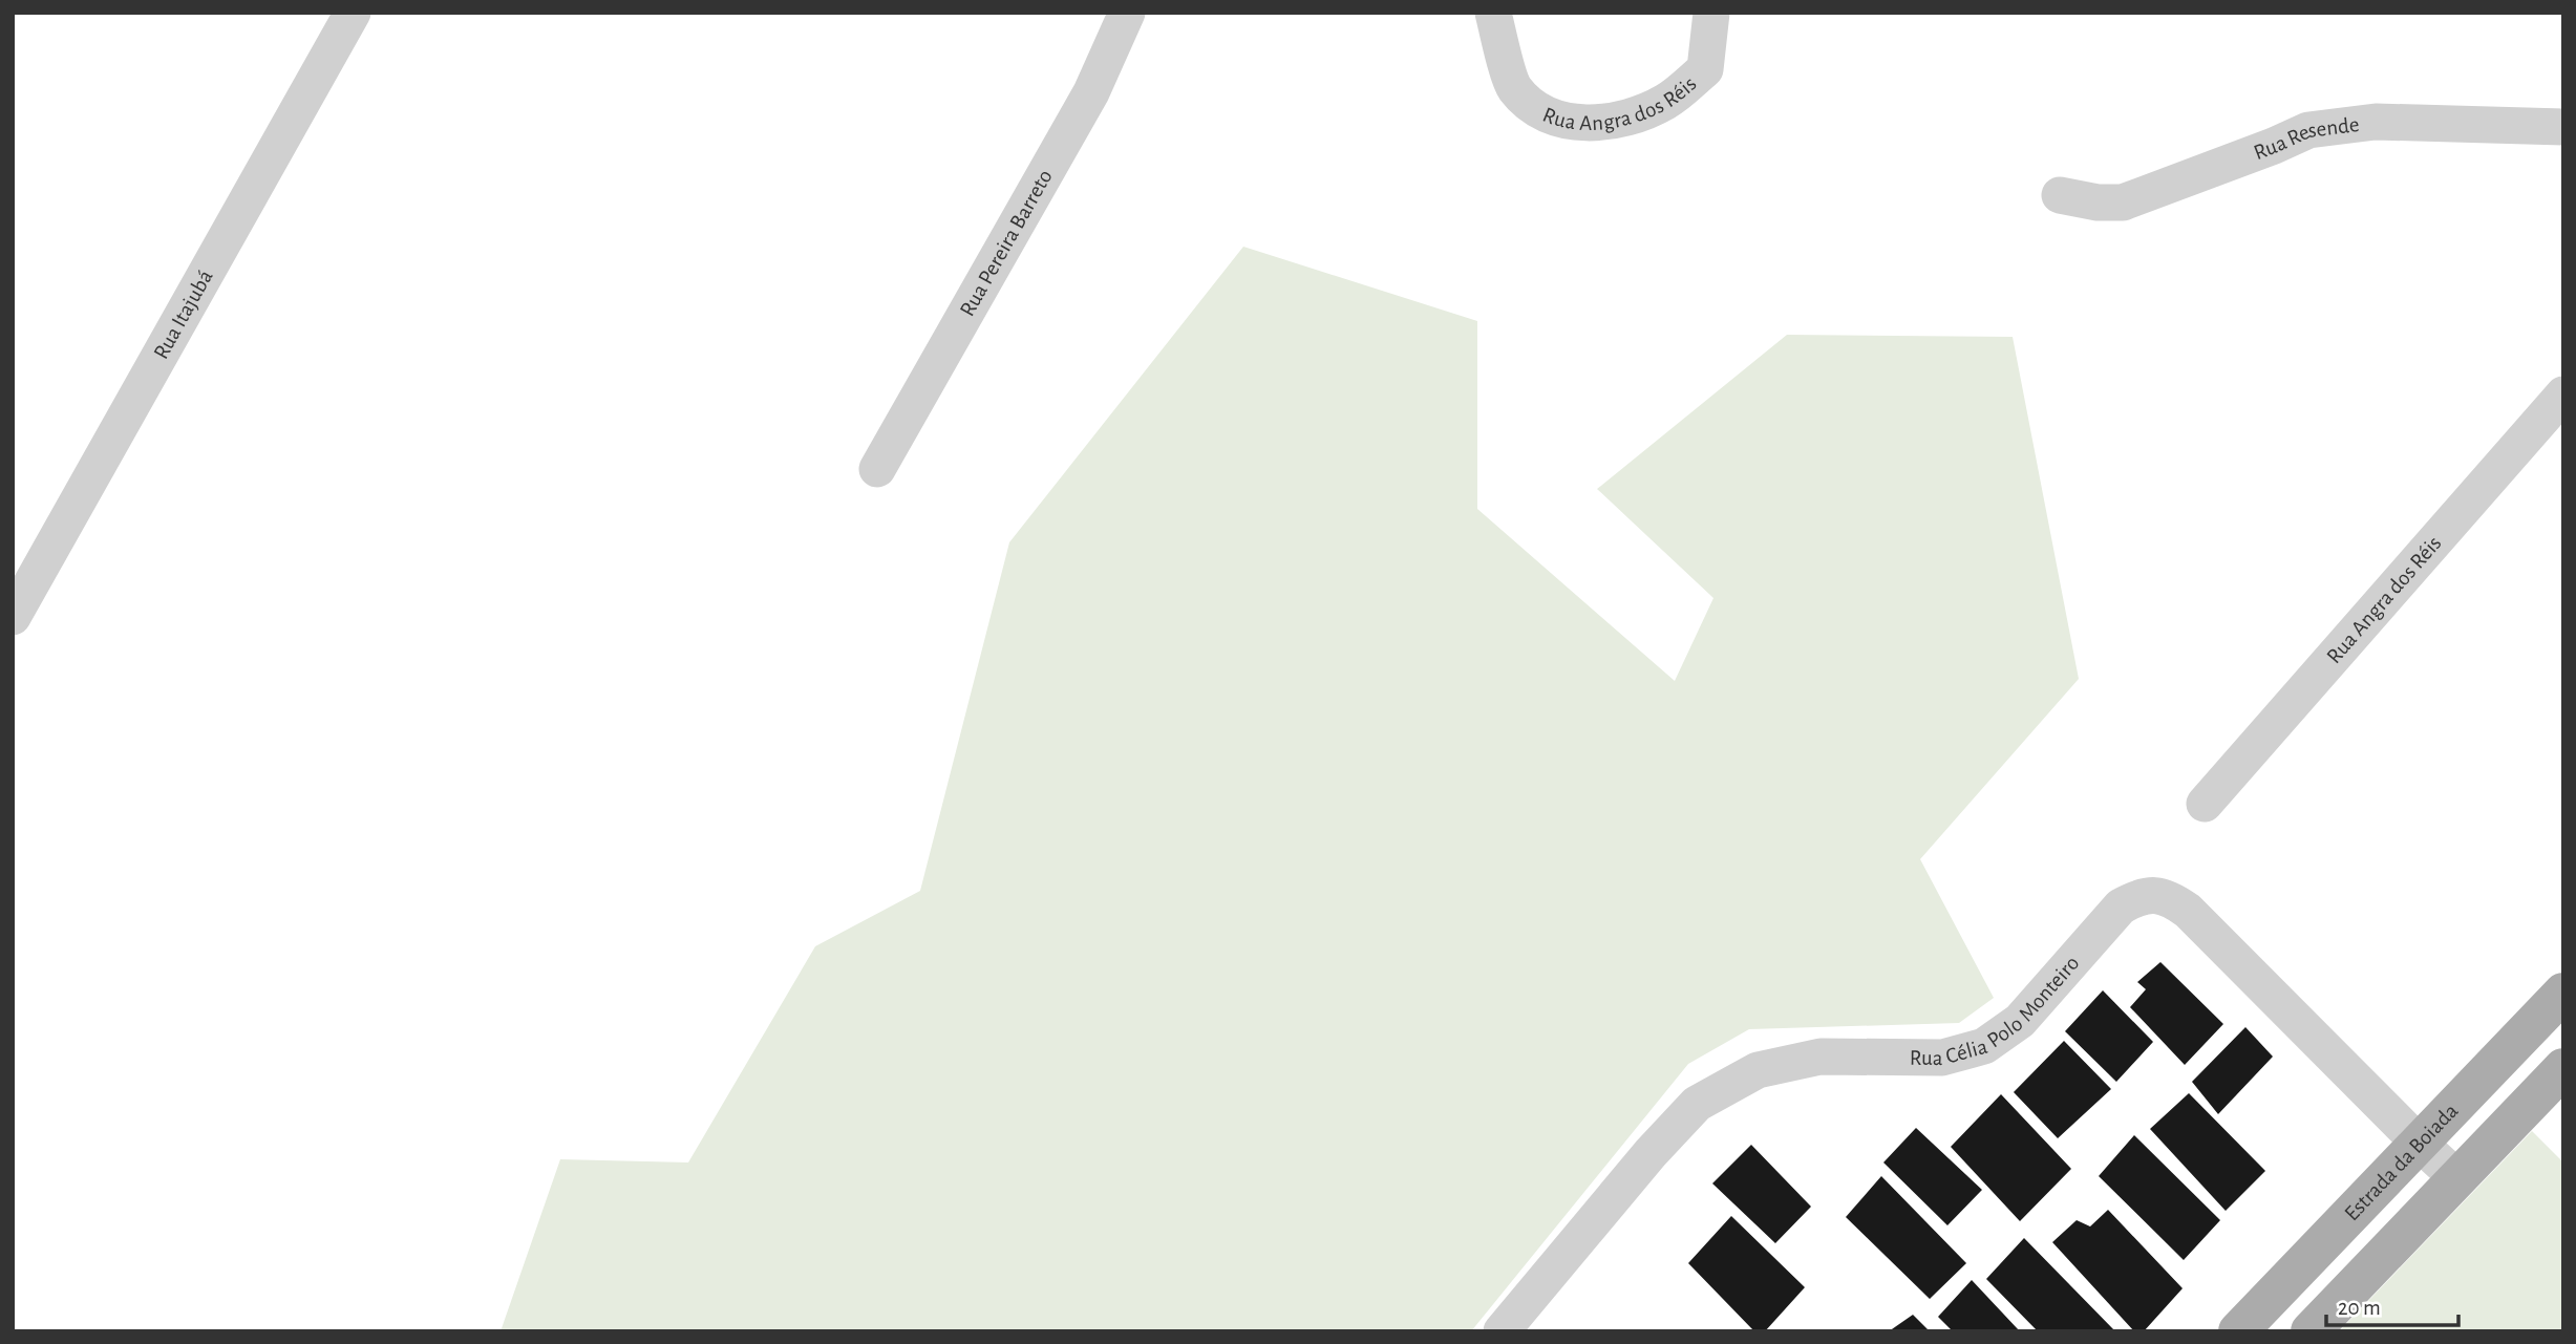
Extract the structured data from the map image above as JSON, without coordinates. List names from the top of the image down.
{
  "streets": {
    "main road": ["Estrada da Boiada"],
    "street": [
      "Rua Angra dos Réis",
      "Rua Resende",
      "Rua Pereira Barreto",
      "Rua Itajubá",
      "Rua Célia Polo Monteiro"
    ]
  },
  "crossings": [
    ["Rua Célia Polo Monteiro", "Estrada da Boiada"]
  ],
  "scale_bar": "20 m"
}
